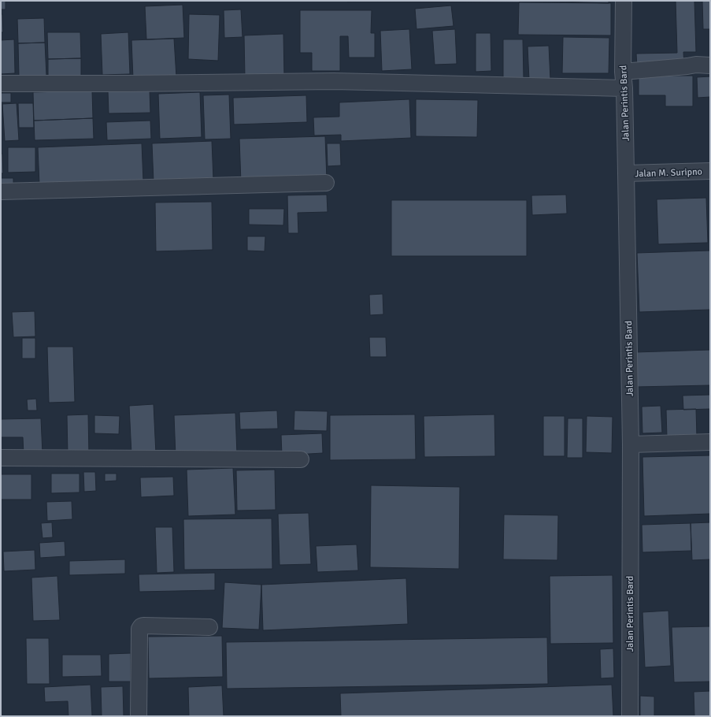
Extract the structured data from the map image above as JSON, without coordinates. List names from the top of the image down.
{
  "streets": {
    "street": ["Jalan Perintis Bard", "Jalan M. Suripno"]
  },
  "crossings": [
    ["Jalan Perintis Bard", "Jalan M. Suripno"]
  ]
}
